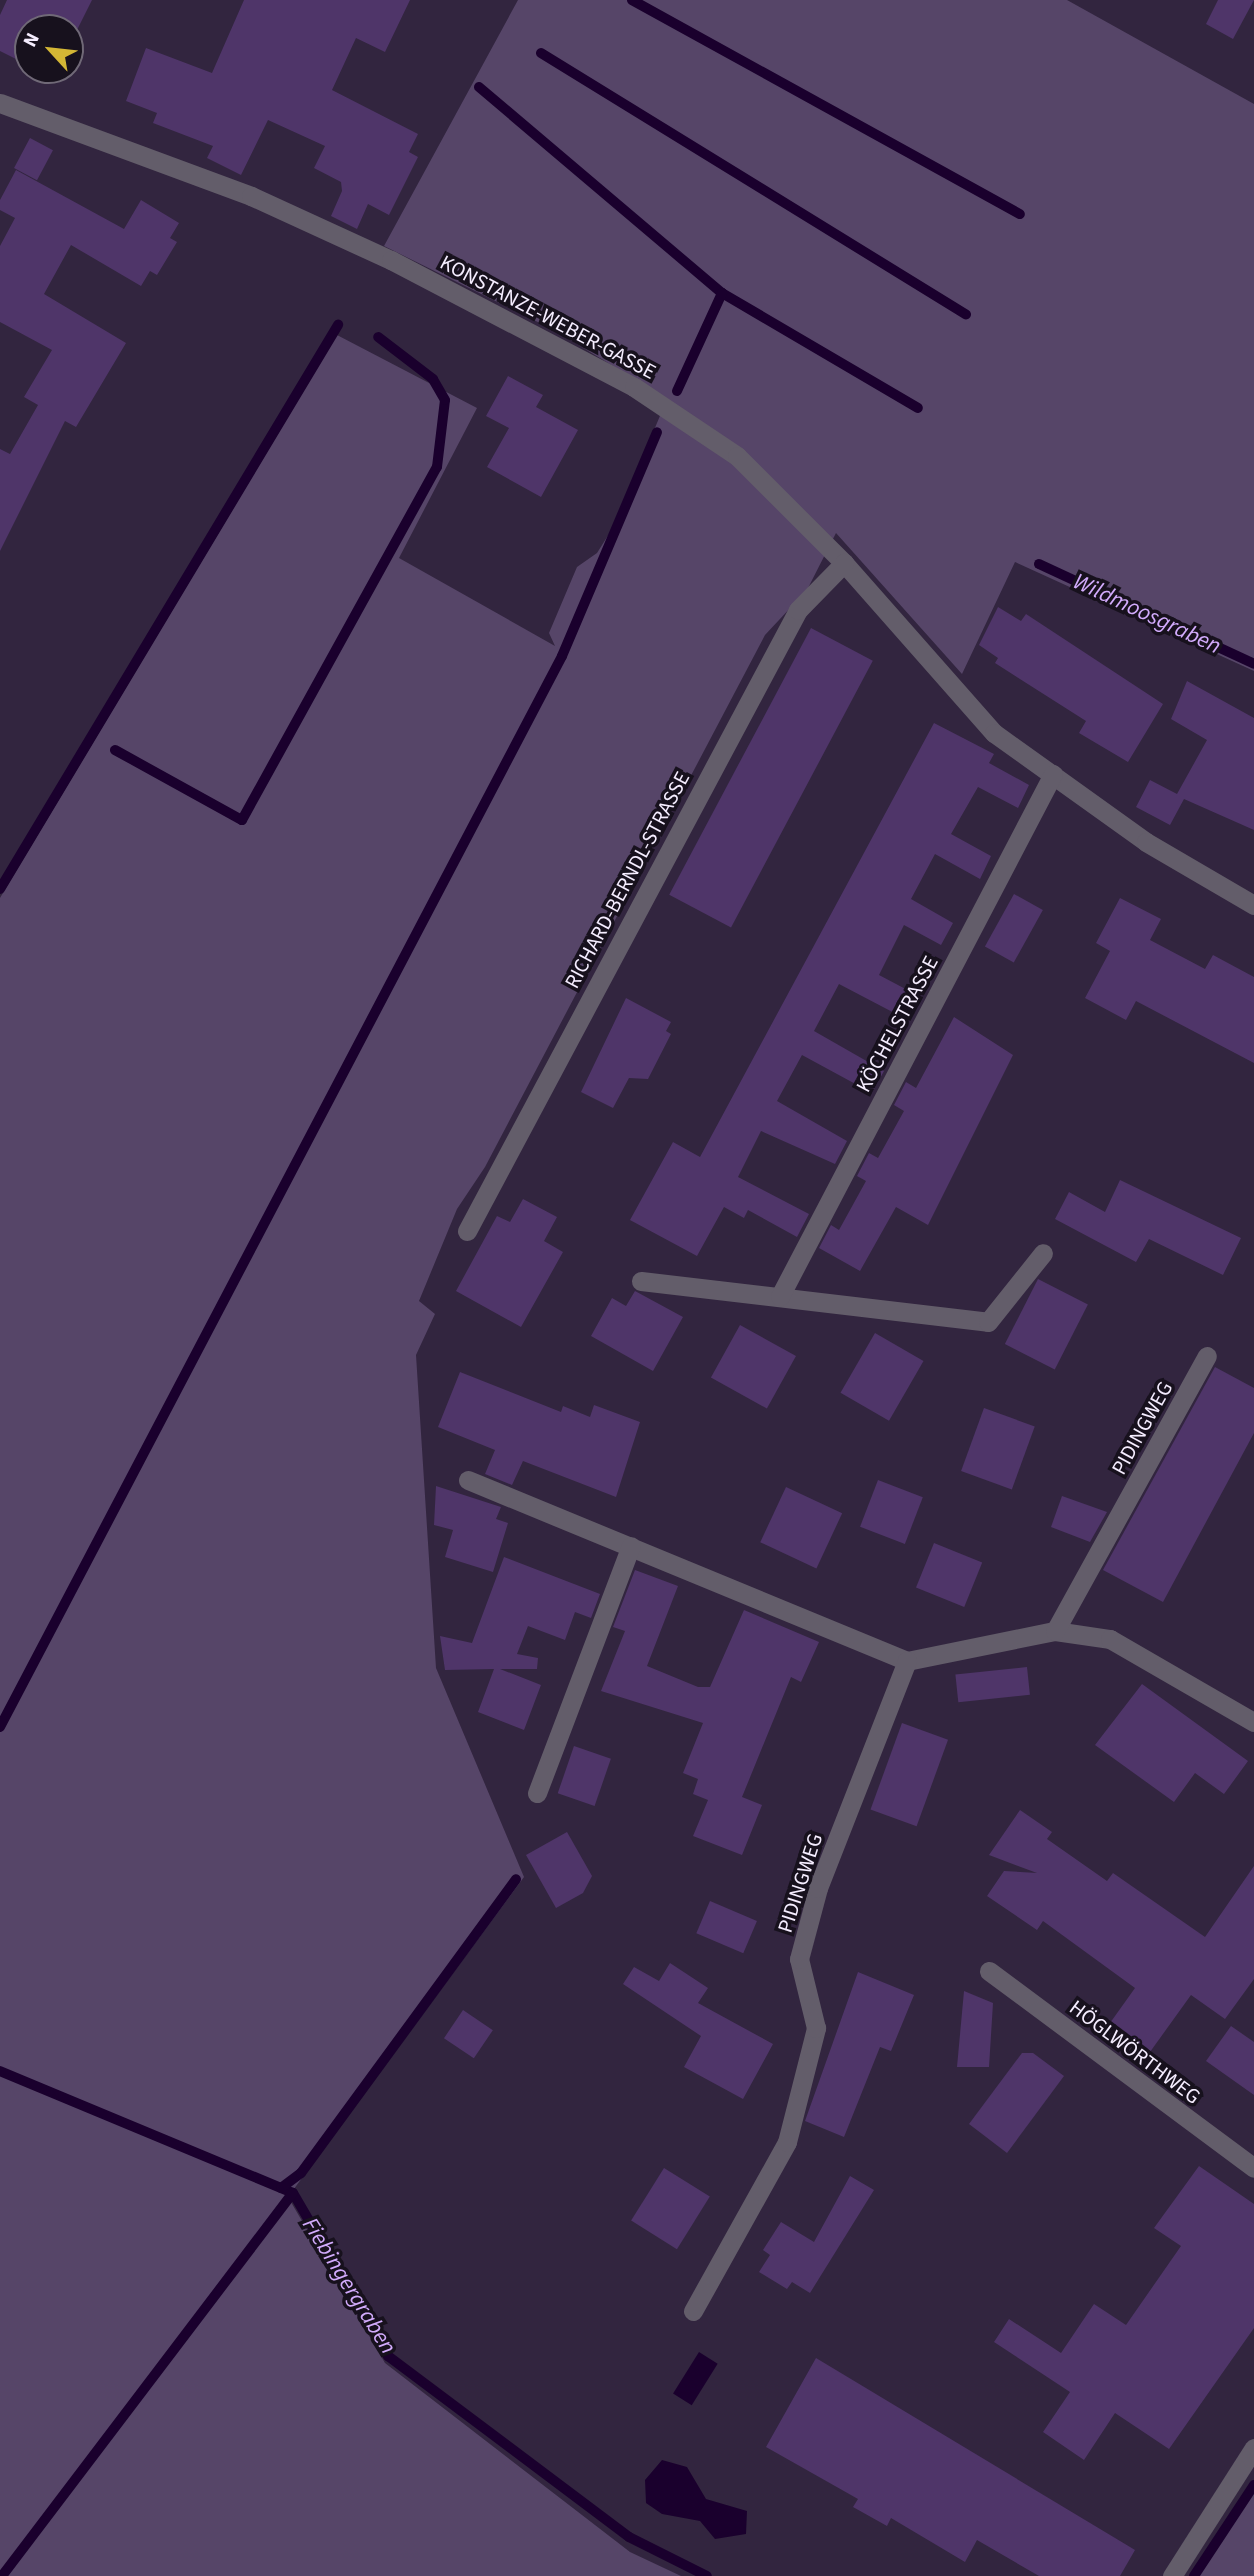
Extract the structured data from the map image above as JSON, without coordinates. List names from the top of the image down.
{
  "streets": {
    "street": [
      "KONSTANZE-WEBER-GASSE",
      "RICHARD-BERNDL-STRASSE",
      "KÖCHELSTRASSE",
      "PIDINGWEG",
      "HÖGLWÖRTHWEG"
    ]
  },
  "crossings": [
    ["KONSTANZE-WEBER-GASSE", "RICHARD-BERNDL-STRASSE"],
    ["KONSTANZE-WEBER-GASSE", "KÖCHELSTRASSE"]
  ],
  "water": ["Wildmoosgraben", "Fiebingergraben"],
  "north": "top left"
}
